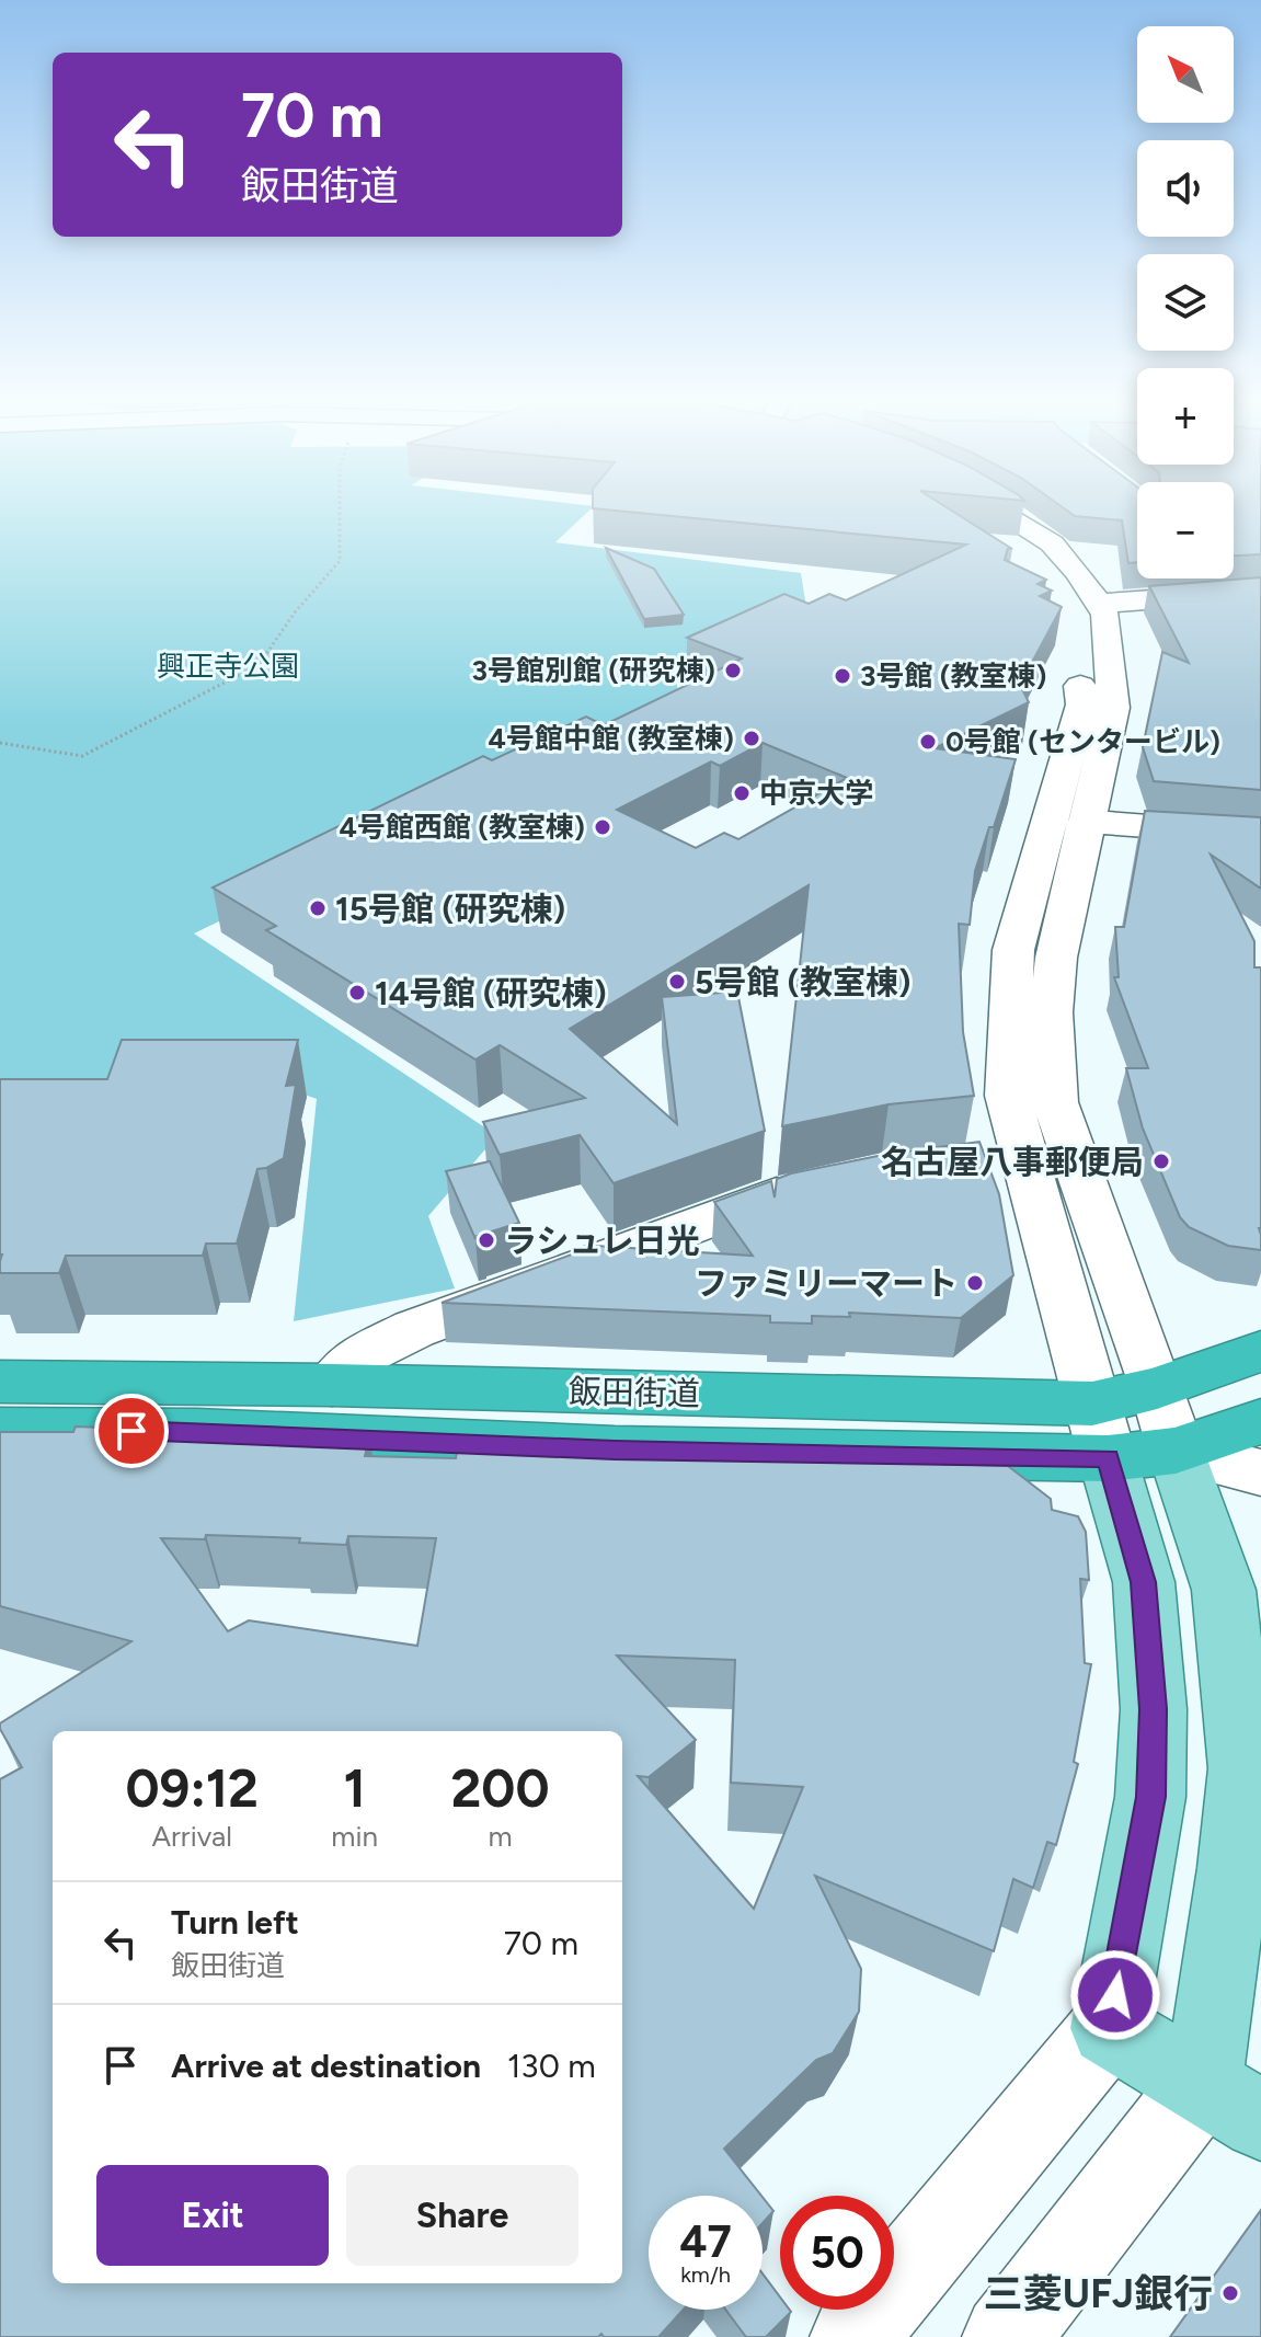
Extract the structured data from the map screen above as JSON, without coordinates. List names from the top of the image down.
{
  "streets": {
    "highway": ["飯田街道"]
  },
  "parks": ["興正寺公園"],
  "places": [
    "3号館別館 (研究棟)",
    "3号館 (教室棟)",
    "4号館中館 (教室棟)",
    "0号館 (センタービル)",
    "中京大学",
    "4号館西館 (教室棟)",
    "15号館 (研究棟)",
    "5号館 (教室棟)",
    "14号館 (研究棟)",
    "名古屋八事郵便局",
    "ラシュレ日光",
    "ファミリーマート",
    "三菱UFJ銀行"
  ],
  "north": "top left",
  "page": {
    "map_buttons": ["+", "−"],
    "turn": ["70 m", "飯田街道"],
    "eta": [
      "09:12",
      "Arrival",
      "1",
      "min",
      "200",
      "m"
    ],
    "list": [
      {
        "name": "Turn left",
        "note": "飯田街道",
        "value": "70 m"
      },
      {
        "name": "Arrive at destination",
        "value": "130 m"
      }
    ],
    "buttons": ["Exit", "Share"],
    "speed": "47 km/h",
    "limit": "50"
  }
}
